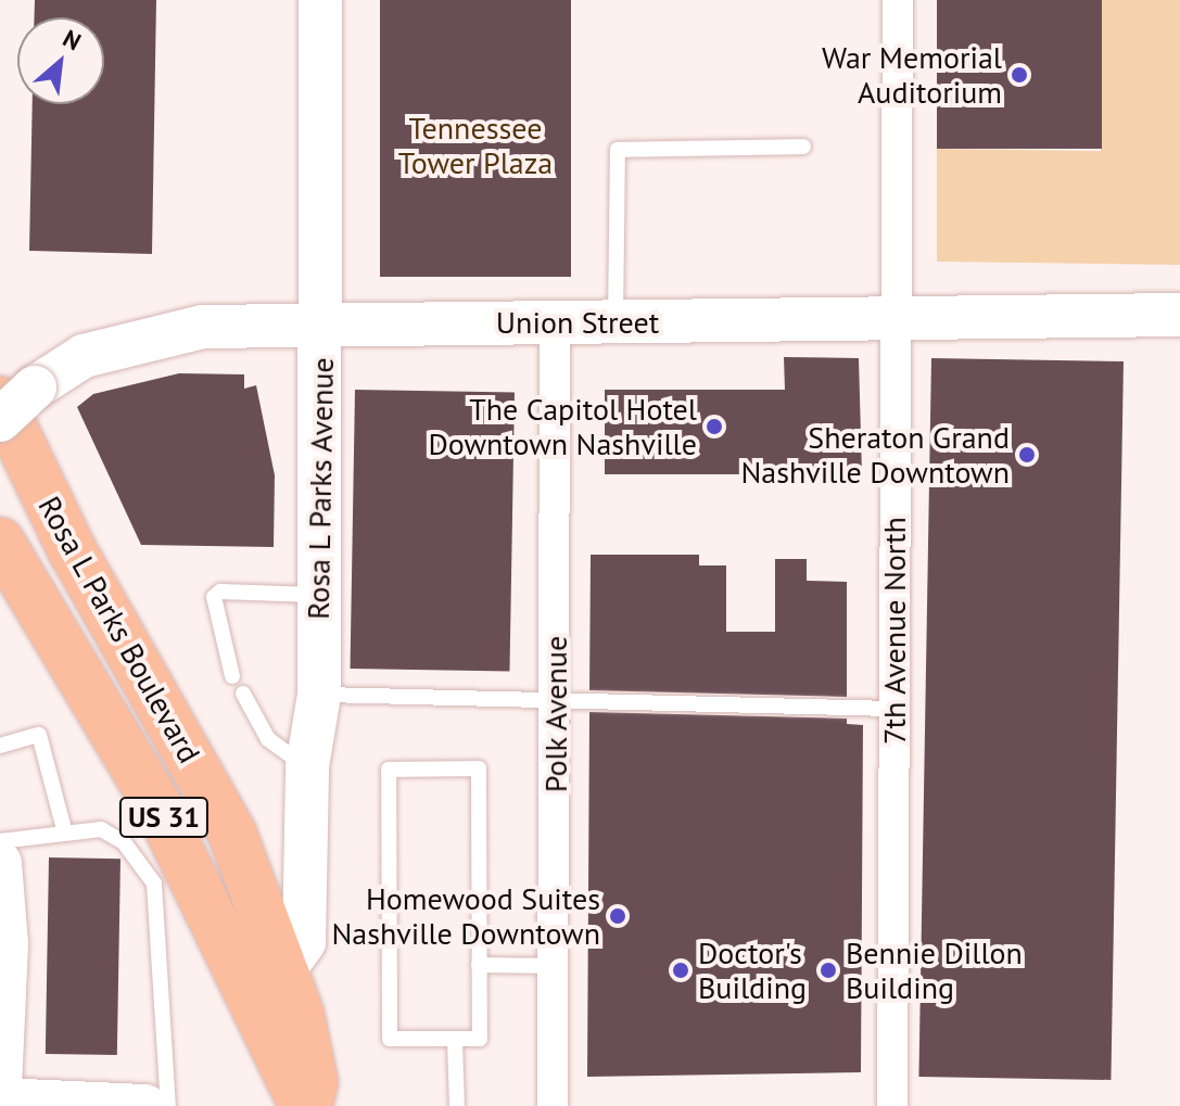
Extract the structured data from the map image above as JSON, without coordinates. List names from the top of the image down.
{
  "streets": {
    "main road": [
      "Union Street",
      "Rosa L Parks Avenue",
      "Rosa L Parks Boulevard",
      "US 31"
    ],
    "street": ["7th Avenue North", "Polk Avenue"]
  },
  "crossings": [
    ["Union Street", "Rosa L Parks Avenue"],
    ["Union Street", "Rosa L Parks Boulevard"],
    ["Union Street", "7th Avenue North"],
    ["Union Street", "Polk Avenue"],
    ["Rosa L Parks Avenue", "Rosa L Parks Boulevard"]
  ],
  "parks": ["Tennessee Tower Plaza"],
  "places": [
    "War Memorial Auditorium",
    "The Capitol Hotel Downtown Nashville",
    "Sheraton Grand Nashville Downtown",
    "Homewood Suites Nashville Downtown",
    "Doctor's Building",
    "Bennie Dillon Building"
  ],
  "north": "top right"
}
